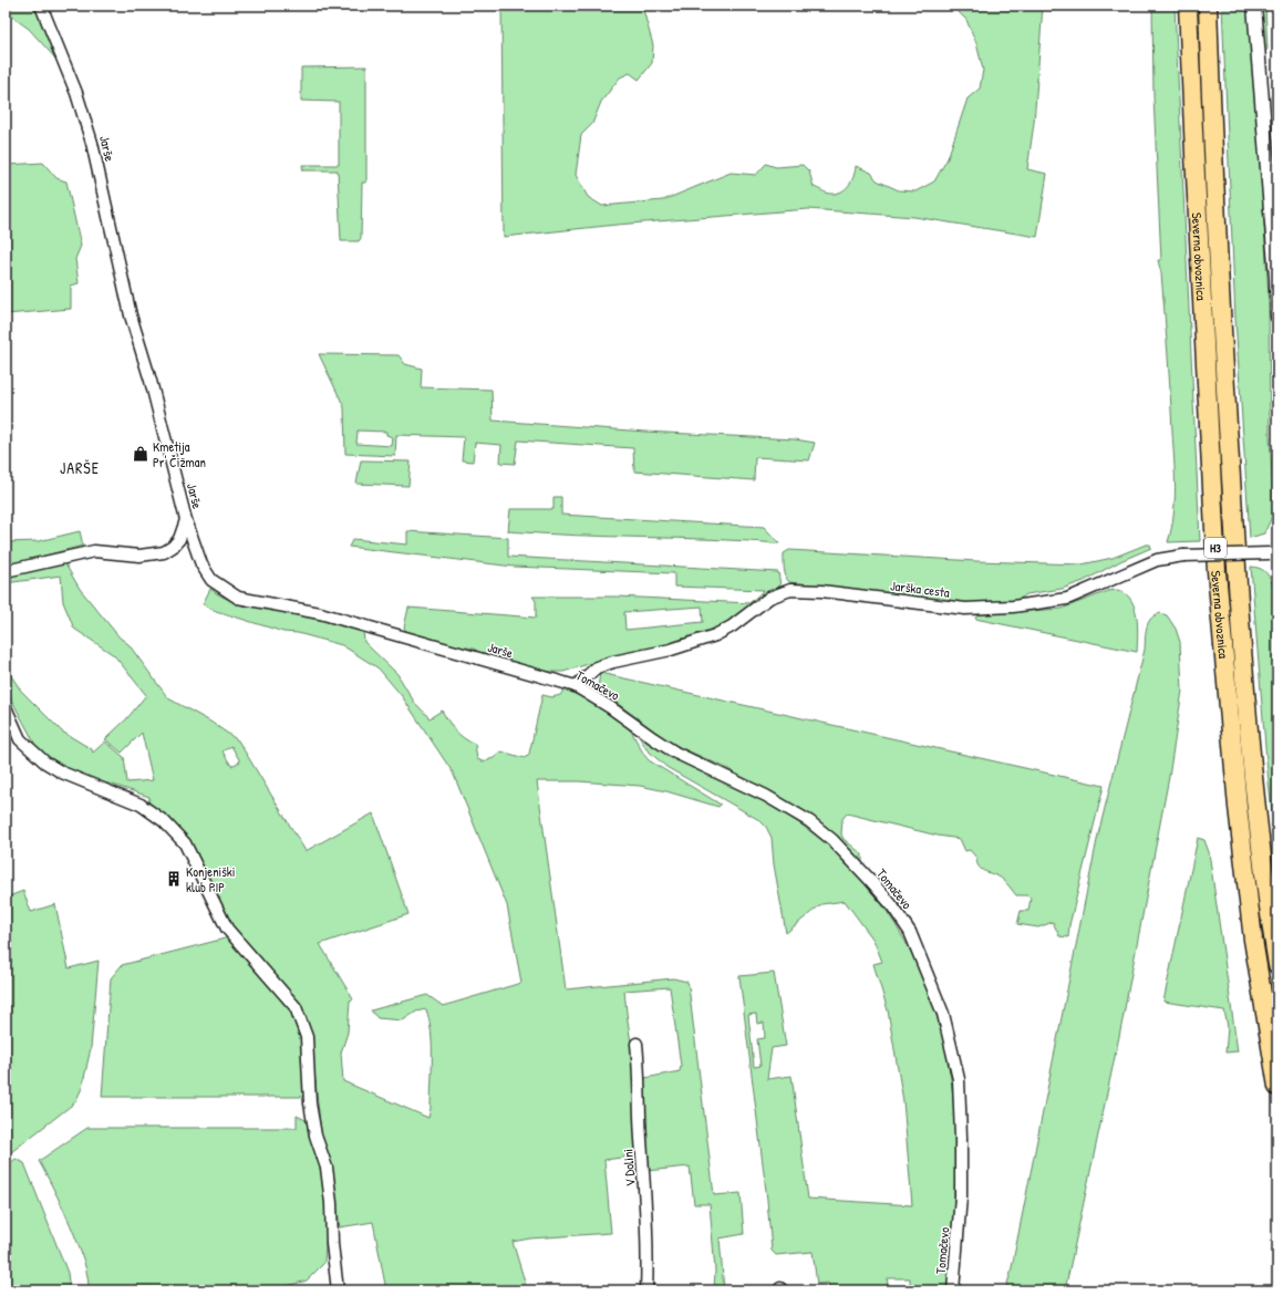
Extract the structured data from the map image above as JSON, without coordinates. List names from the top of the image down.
{
  "streets": {
    "highway": ["Severna obvoznica", "H3"],
    "street": [
      "Jarše",
      "Jarška cesta",
      "Tomačevo",
      "V Dolini"
    ]
  },
  "crossings": [
    ["Jarše", "Tomačevo"],
    ["Jarška cesta", "Tomačevo"]
  ],
  "districts": ["JARŠE"],
  "places": {
    "shop": ["Kmetija Pr' Čižman"],
    "building": ["Konjeniški klub PIP"]
  }
}
